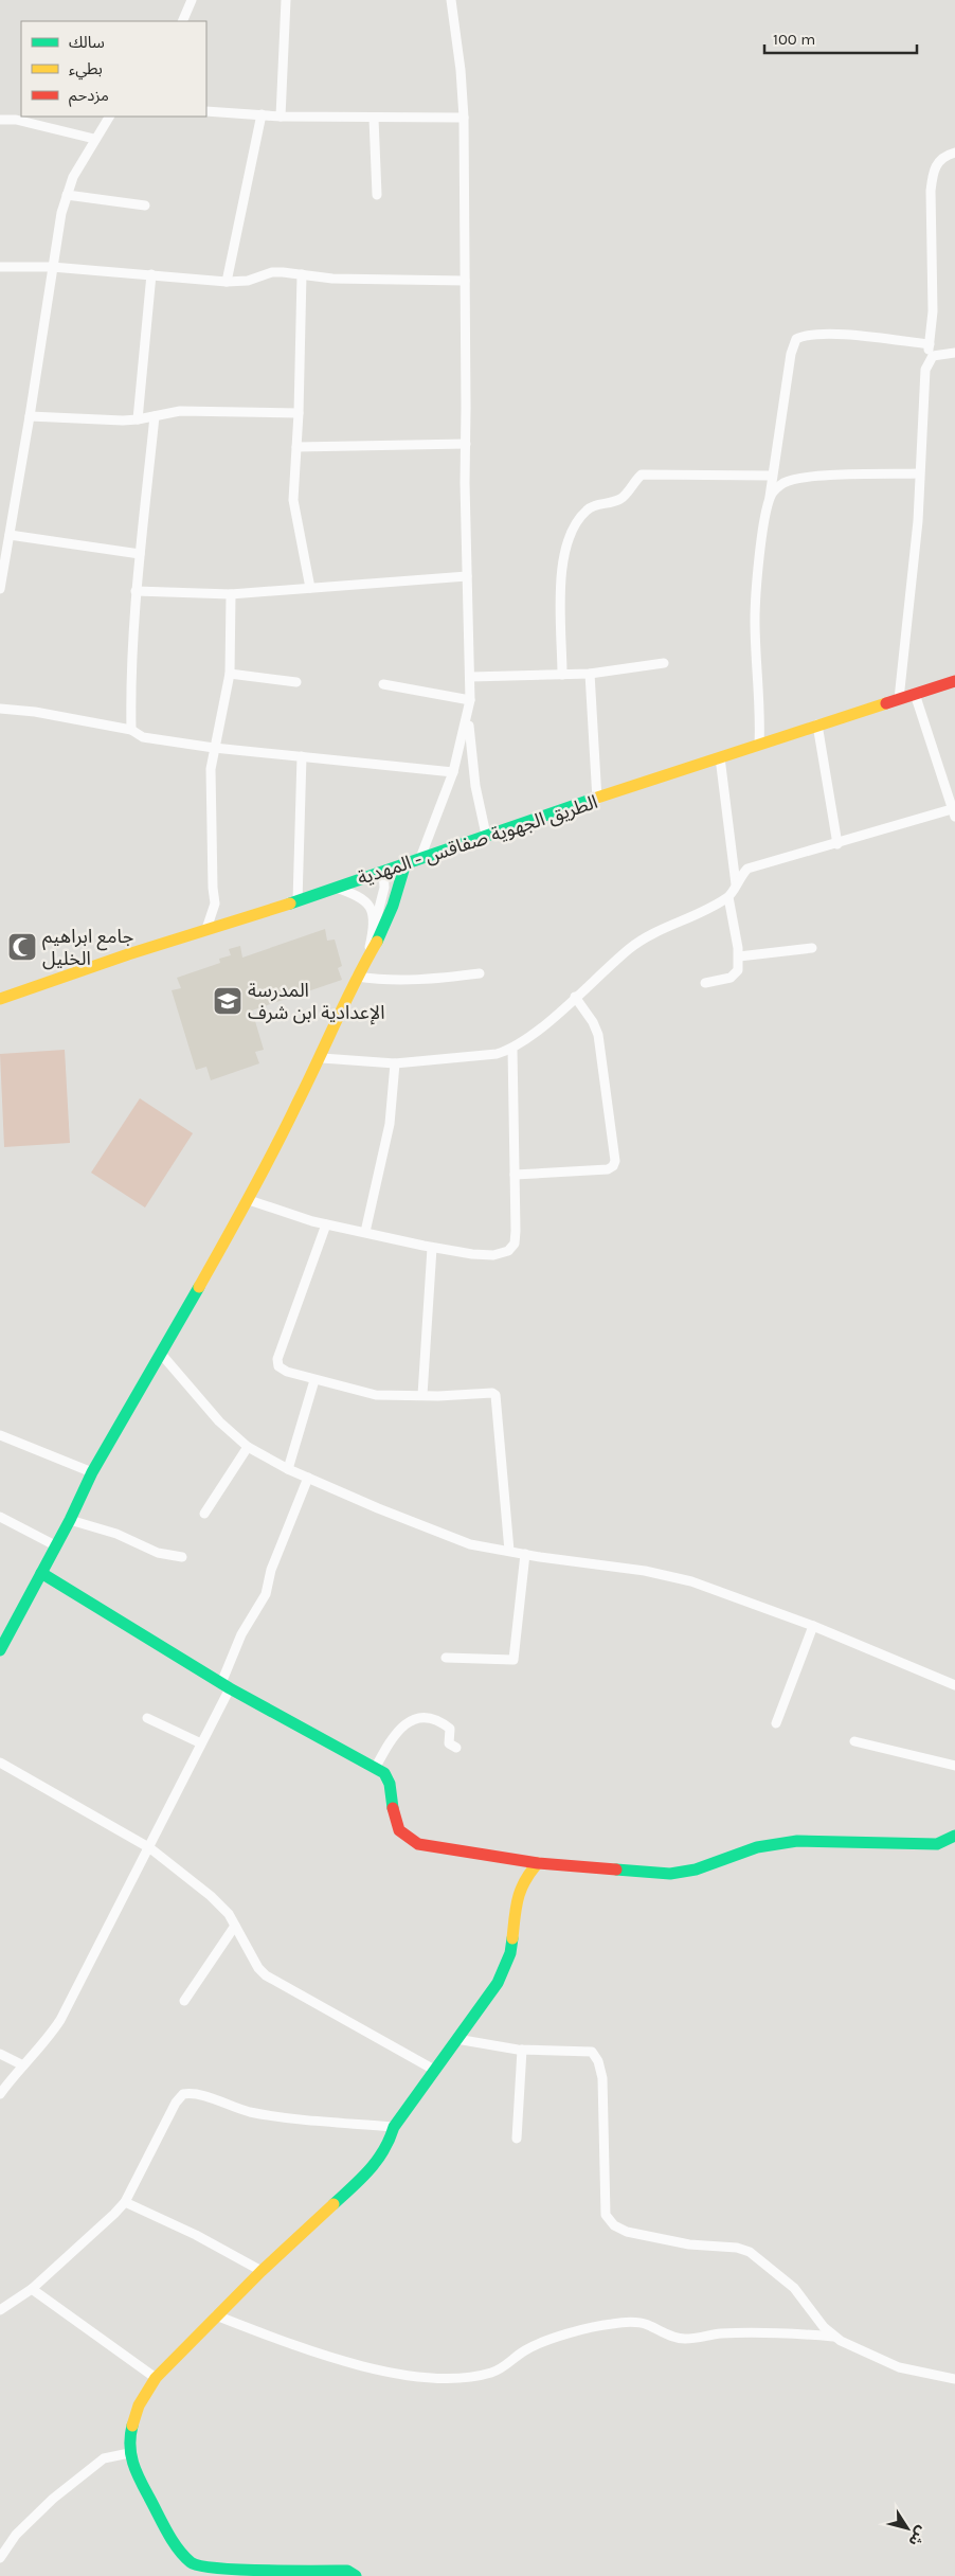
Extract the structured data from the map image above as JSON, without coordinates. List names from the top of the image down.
{
  "streets": {
    "street": ["الطريق الجهوية صفاقس - المهدية"]
  },
  "places": {
    "mosque": ["جامع ابراهيم الخليل"],
    "school or university": ["المدرسة الإعدادية ابن شرف"]
  },
  "legend": ["سالك", "بطيء", "مزدحم"],
  "scale_bar": "100 m",
  "north": "bottom right"
}
